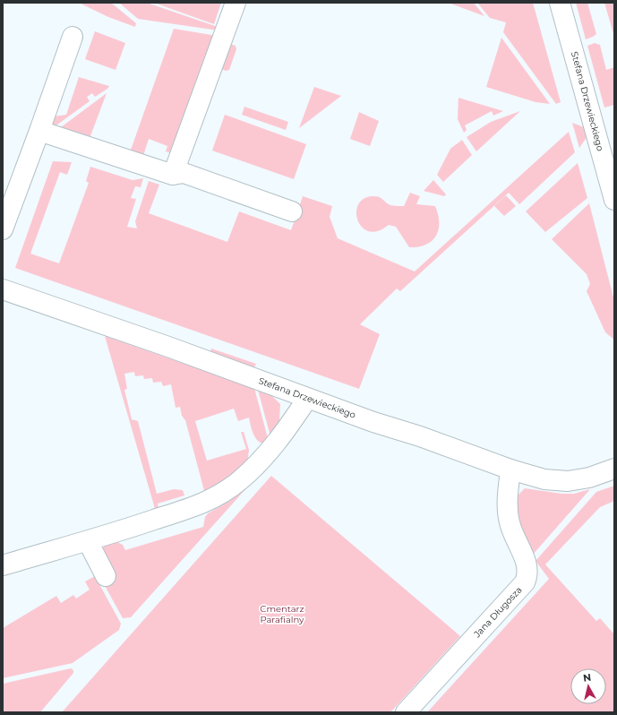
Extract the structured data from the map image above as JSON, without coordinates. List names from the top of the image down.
{
  "streets": {
    "street": ["Stefana Drzewieckiego", "Jana Długosza"]
  },
  "crossings": [
    ["Stefana Drzewieckiego", "Jana Długosza"]
  ],
  "parks": ["Cmentarz Parafialny"],
  "north": "top"
}
